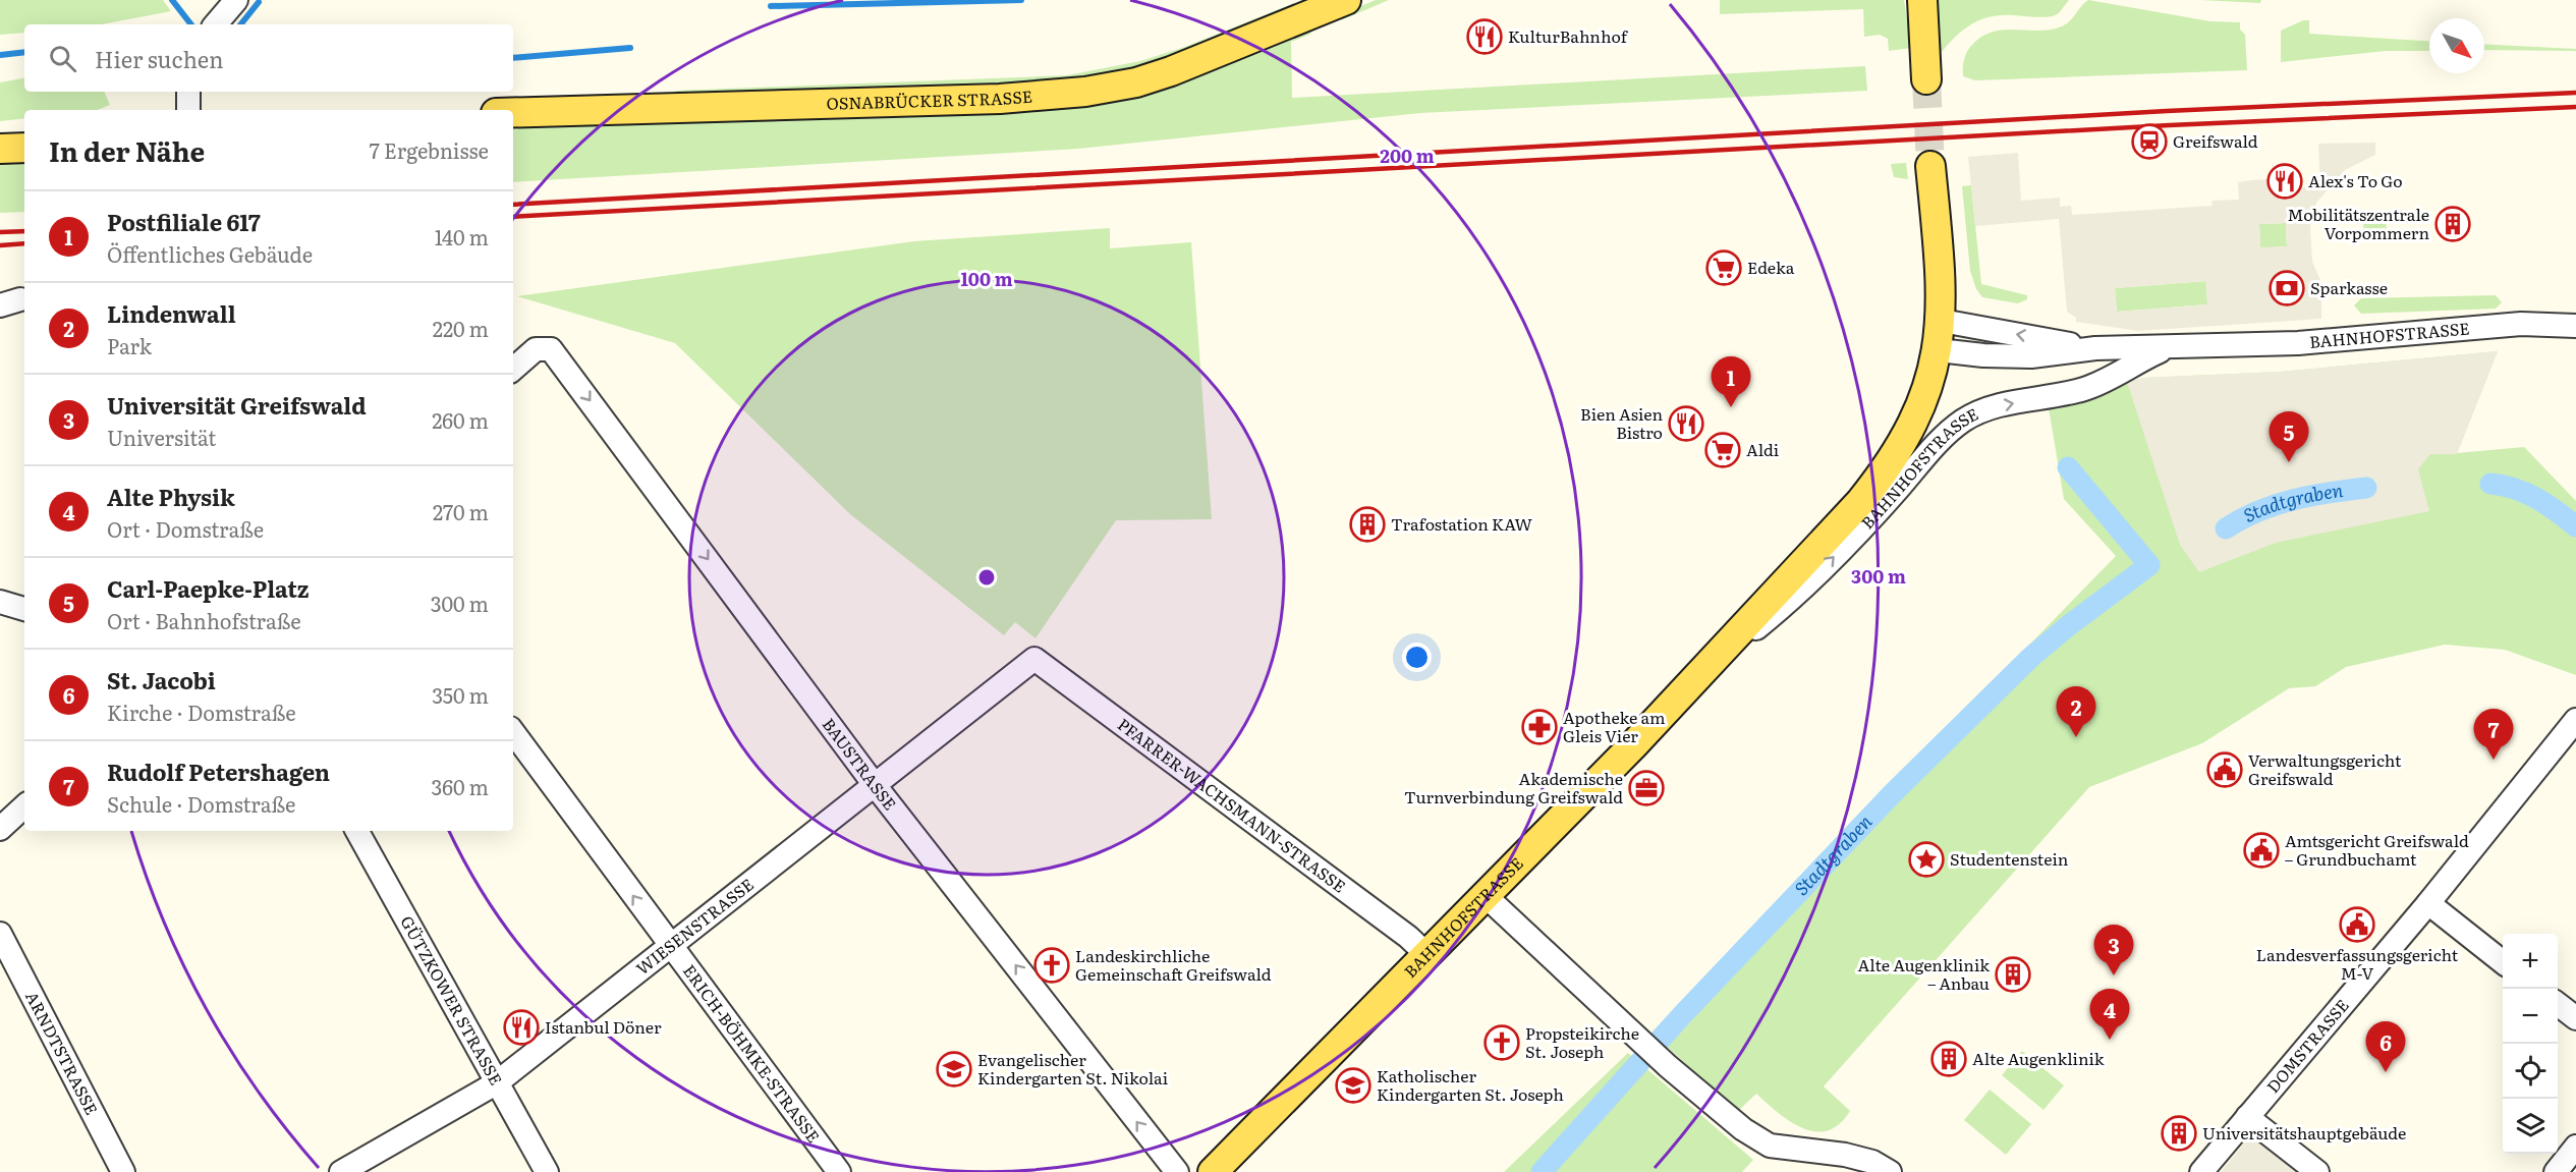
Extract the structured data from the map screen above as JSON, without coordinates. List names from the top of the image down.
{
  "streets": {
    "main road": ["OSNABRÜCKER STRASSE", "BAHNHOFSTRASSE"],
    "street": [
      "BAUSTRASSE",
      "PFARRER-WACHSMANN-STRASSE",
      "WIESENSTRASSE",
      "GÜTZKOWER STRASSE",
      "DOMSTRASSE",
      "ARNDTSTRASSE",
      "ERICH-BÖHMKE-STRASSE"
    ]
  },
  "crossings": [
    ["BAHNHOFSTRASSE", "PFARRER-WACHSMANN-STRASSE"],
    ["BAUSTRASSE", "WIESENSTRASSE"],
    ["PFARRER-WACHSMANN-STRASSE", "WIESENSTRASSE"],
    ["WIESENSTRASSE", "GÜTZKOWER STRASSE"],
    ["WIESENSTRASSE", "ERICH-BÖHMKE-STRASSE"]
  ],
  "one_way": ["ERICH-BÖHMKE-STRASSE"],
  "water": ["Stadtgraben"],
  "places": {
    "restaurant": [
      "KulturBahnhof",
      "Alex's To Go",
      "Bien Asien Bistro",
      "Istanbul Döner"
    ],
    "station": ["Greifswald"],
    "building": [
      "Mobilitätszentrale Vorpommern",
      "Trafostation KAW",
      "Alte Augenklinik – Anbau",
      "Alte Augenklinik",
      "Universitätshauptgebäude"
    ],
    "supermarket": ["Edeka", "Aldi"],
    "bank": ["Sparkasse"],
    "pharmacy": ["Apotheke am Gleis Vier"],
    "public building": ["Verwaltungsgericht Greifswald", "Amtsgericht Greifswald – Grundbuchamt", "Landesverfassungsgericht M-V"],
    "office": ["Akademische Turnverbindung Greifswald"],
    "place": ["Studentenstein"],
    "church": ["Landeskirchliche Gemeinschaft Greifswald", "Propsteikirche St. Joseph"],
    "school or university": ["Evangelischer Kindergarten St. Nikolai", "Katholischer Kindergarten St. Joseph"]
  },
  "north": "bottom right",
  "page": {
    "search": "Hier suchen",
    "heading": ["In der Nähe", "7 Ergebnisse"],
    "list": [
      {
        "mark": "1",
        "name": "Postfiliale 617",
        "note": "Öffentliches Gebäude",
        "value": "140 m"
      },
      {
        "mark": "2",
        "name": "Lindenwall",
        "note": "Park",
        "value": "220 m"
      },
      {
        "mark": "3",
        "name": "Universität Greifswald",
        "note": "Universität",
        "value": "260 m"
      },
      {
        "mark": "4",
        "name": "Alte Physik",
        "note": "Ort · Domstraße",
        "value": "270 m"
      },
      {
        "mark": "5",
        "name": "Carl-Paepke-Platz",
        "note": "Ort · Bahnhofstraße",
        "value": "300 m"
      },
      {
        "mark": "6",
        "name": "St. Jacobi",
        "note": "Kirche · Domstraße",
        "value": "350 m"
      },
      {
        "mark": "7",
        "name": "Rudolf Petershagen",
        "note": "Schule · Domstraße",
        "value": "360 m"
      }
    ],
    "pins": [
      "1",
      "5",
      "2",
      "7",
      "3",
      "4",
      "6"
    ],
    "map_buttons": ["+", "−"]
  },
  "rings": ["200 m", "100 m", "300 m"]
}
